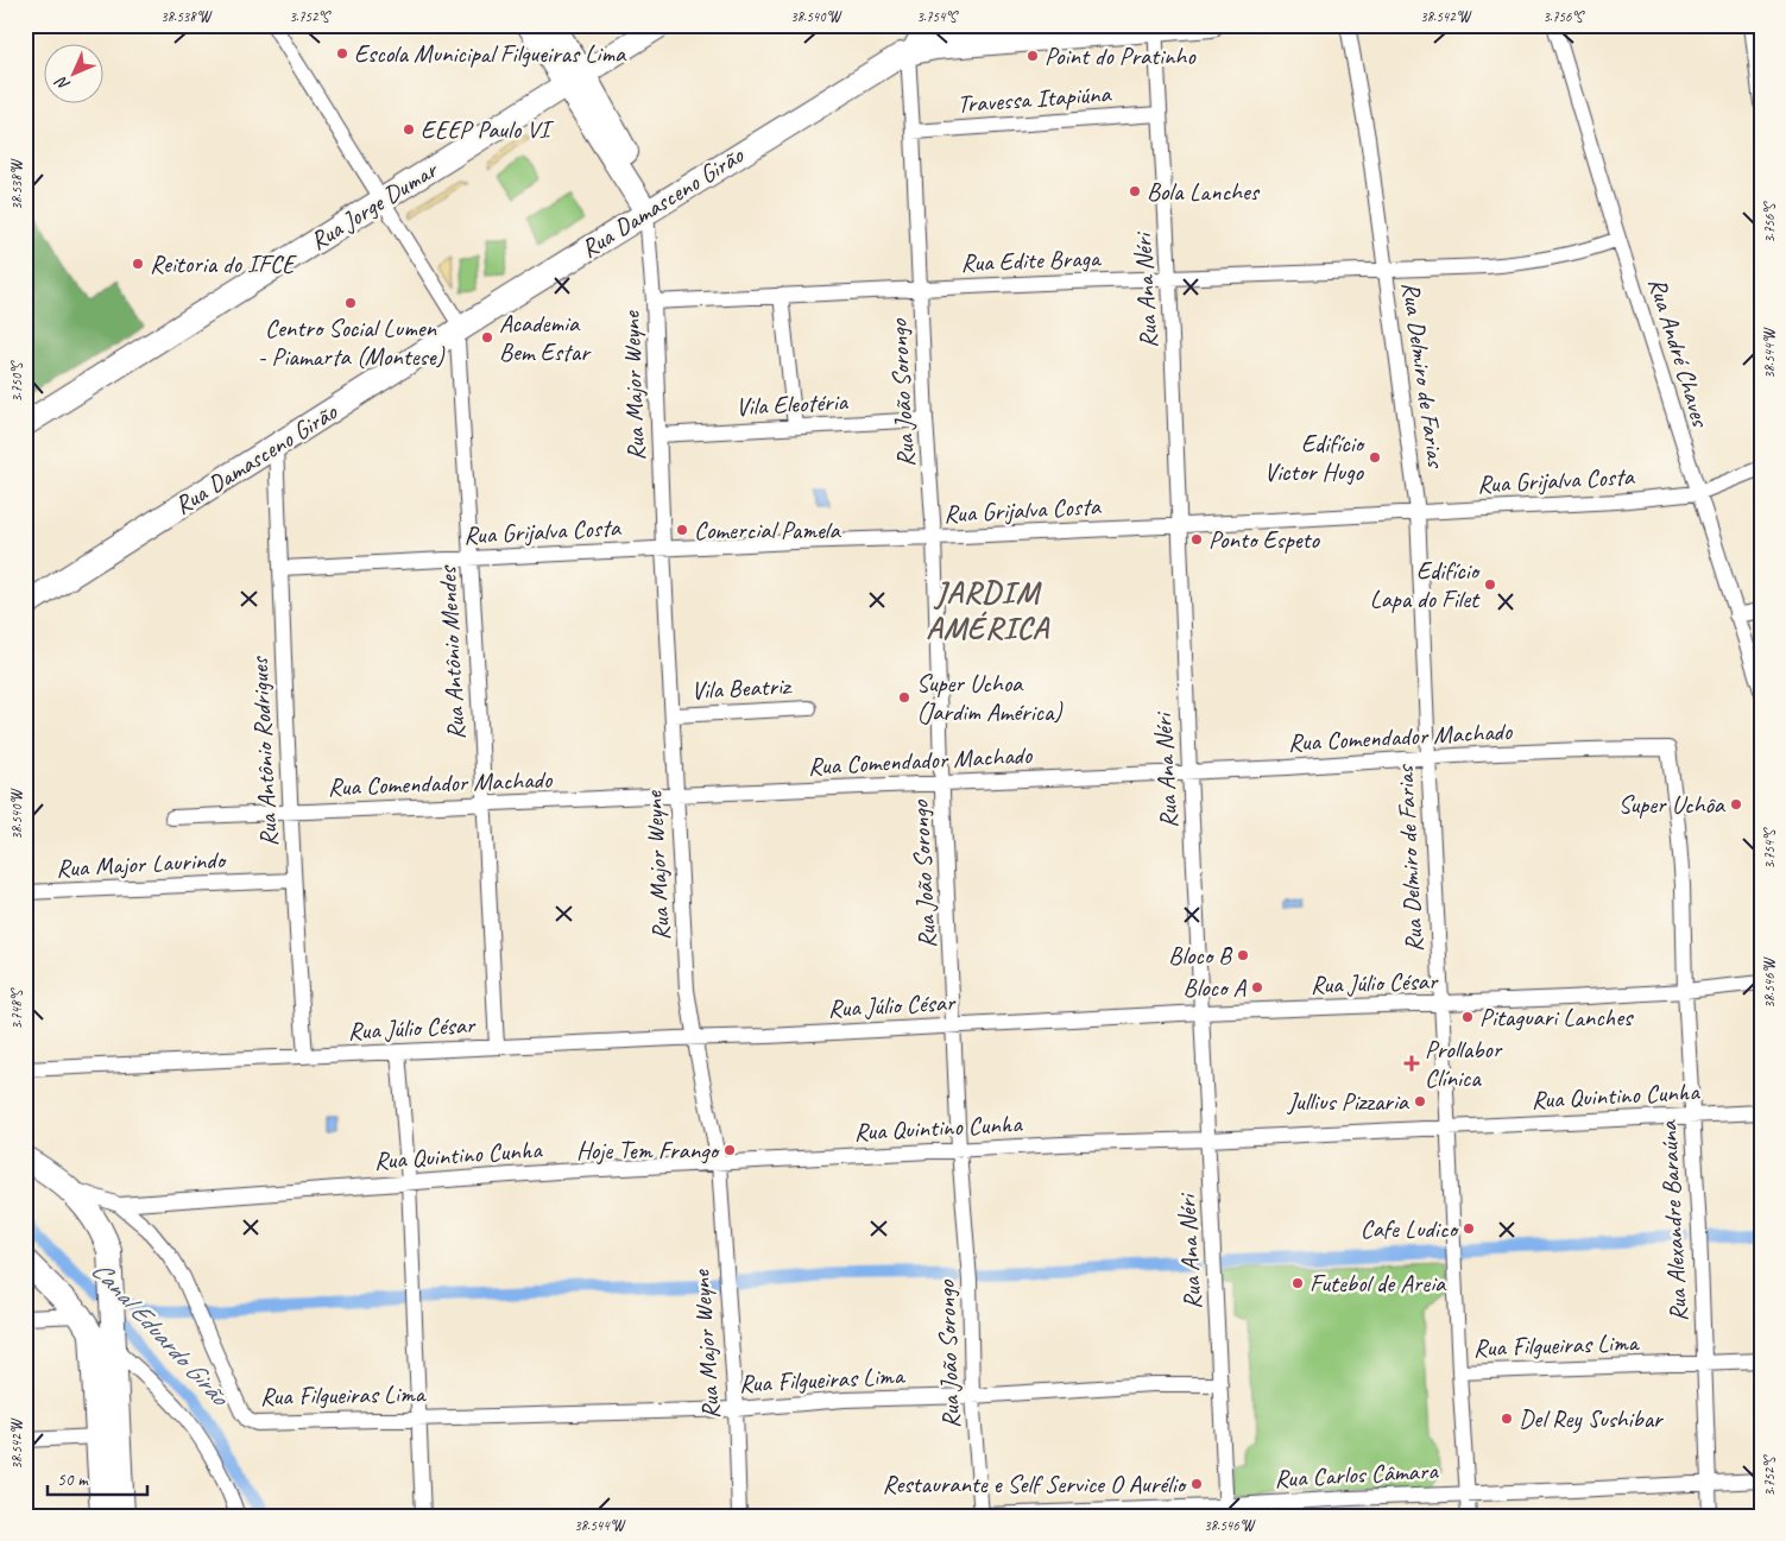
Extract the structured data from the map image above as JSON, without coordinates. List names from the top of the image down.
{
  "streets": {
    "main road": ["Rua Damasceno Girão", "Rua Jorge Dumar"],
    "street": [
      "Travessa Itapiúna",
      "Rua Edite Braga",
      "Rua Ana Néri",
      "Rua André Chaves",
      "Rua Delmiro de Farias",
      "Rua Major Weyne",
      "Rua João Sorongo",
      "Vila Eleotéria",
      "Rua Grijalva Costa",
      "Rua Antônio Mendes",
      "Vila Beatriz",
      "Rua Comendador Machado",
      "Rua Antônio Rodrigues",
      "Rua Major Laurindo",
      "Rua Júlio César",
      "Rua Quintino Cunha",
      "Rua Alexandre Baraúna",
      "Rua Filgueiras Lima",
      "Rua Carlos Câmara"
    ]
  },
  "crossings": [
    ["Travessa Itapiúna", "Rua Ana Néri"],
    ["Travessa Itapiúna", "Rua João Sorongo"],
    ["Rua Damasceno Girão", "Rua Major Weyne"],
    ["Rua Damasceno Girão", "Rua João Sorongo"],
    ["Rua Damasceno Girão", "Rua Antônio Mendes"],
    ["Rua Damasceno Girão", "Rua Antônio Rodrigues"],
    ["Rua Jorge Dumar", "Rua Antônio Mendes"],
    ["Rua Edite Braga", "Rua Ana Néri"],
    ["Rua Edite Braga", "Rua André Chaves"],
    ["Rua Edite Braga", "Rua Delmiro de Farias"],
    ["Rua Edite Braga", "Rua Major Weyne"],
    ["Rua Edite Braga", "Rua João Sorongo"],
    ["Rua Ana Néri", "Rua Grijalva Costa"],
    ["Rua Ana Néri", "Rua Comendador Machado"],
    ["Rua Ana Néri", "Rua Júlio César"],
    ["Rua Ana Néri", "Rua Quintino Cunha"],
    ["Rua Ana Néri", "Rua Filgueiras Lima"],
    ["Rua Ana Néri", "Rua Carlos Câmara"],
    ["Rua André Chaves", "Rua Grijalva Costa"],
    ["Rua Delmiro de Farias", "Rua Grijalva Costa"],
    ["Rua Delmiro de Farias", "Rua Comendador Machado"],
    ["Rua Delmiro de Farias", "Rua Júlio César"],
    ["Rua Delmiro de Farias", "Rua Quintino Cunha"],
    ["Rua Delmiro de Farias", "Rua Filgueiras Lima"],
    ["Rua Delmiro de Farias", "Rua Carlos Câmara"],
    ["Rua Major Weyne", "Vila Eleotéria"],
    ["Rua Major Weyne", "Rua Grijalva Costa"],
    ["Rua Major Weyne", "Vila Beatriz"],
    ["Rua Major Weyne", "Rua Comendador Machado"],
    ["Rua Major Weyne", "Rua Júlio César"],
    ["Rua Major Weyne", "Rua Quintino Cunha"],
    ["Rua Major Weyne", "Rua Filgueiras Lima"],
    ["Rua João Sorongo", "Vila Eleotéria"],
    ["Rua João Sorongo", "Rua Grijalva Costa"],
    ["Rua João Sorongo", "Rua Comendador Machado"],
    ["Rua João Sorongo", "Rua Júlio César"],
    ["Rua João Sorongo", "Rua Quintino Cunha"],
    ["Rua João Sorongo", "Rua Filgueiras Lima"],
    ["Rua João Sorongo", "Rua Carlos Câmara"],
    ["Rua Grijalva Costa", "Rua Antônio Mendes"],
    ["Rua Grijalva Costa", "Rua Antônio Rodrigues"],
    ["Rua Antônio Mendes", "Rua Comendador Machado"],
    ["Rua Antônio Mendes", "Rua Júlio César"],
    ["Rua Comendador Machado", "Rua Antônio Rodrigues"],
    ["Rua Comendador Machado", "Rua Alexandre Baraúna"],
    ["Rua Antônio Rodrigues", "Rua Major Laurindo"],
    ["Rua Antônio Rodrigues", "Rua Júlio César"],
    ["Rua Júlio César", "Rua Alexandre Baraúna"],
    ["Rua Quintino Cunha", "Rua Alexandre Baraúna"],
    ["Rua Quintino Cunha", "Rua Filgueiras Lima"],
    ["Rua Alexandre Baraúna", "Rua Filgueiras Lima"],
    ["Rua Alexandre Baraúna", "Rua Carlos Câmara"]
  ],
  "districts": ["JARDIM AMÉRICA"],
  "water": ["Canal Eduardo Girão"],
  "places": {
    "other": [
      "Escola Municipal Filgueiras Lima",
      "Point do Pratinho",
      "EEEP Paulo VI",
      "Bola Lanches",
      "Reitoria do IFCE",
      "Centro Social Lumen - Piamarta (Montese)",
      "Academia Bem Estar",
      "Edifício Victor Hugo",
      "Comercial Pamela",
      "Ponto Espeto",
      "Edifício Lapa do Filet",
      "Super Uchoa (Jardim América)",
      "Super Uchôa",
      "Bloco B",
      "Bloco A",
      "Pitaguari Lanches",
      "Jullius Pizzaria",
      "Hoje Tem Frango",
      "Cafe Ludico",
      "Futebol de Areia",
      "Del Rey Sushibar",
      "Restaurante e Self Service O Aurélio"
    ],
    "health": ["Prollabor Clínica"]
  },
  "scale_bar": "50 m",
  "north": "bottom left",
  "coordinates": [
    "38.538°W",
    "3.752°S",
    "38.540°W",
    "3.754°S",
    "38.542°W",
    "3.756°S",
    "38.544°W",
    "3.750°S",
    "38.546°W",
    "3.748°S"
  ]
}
